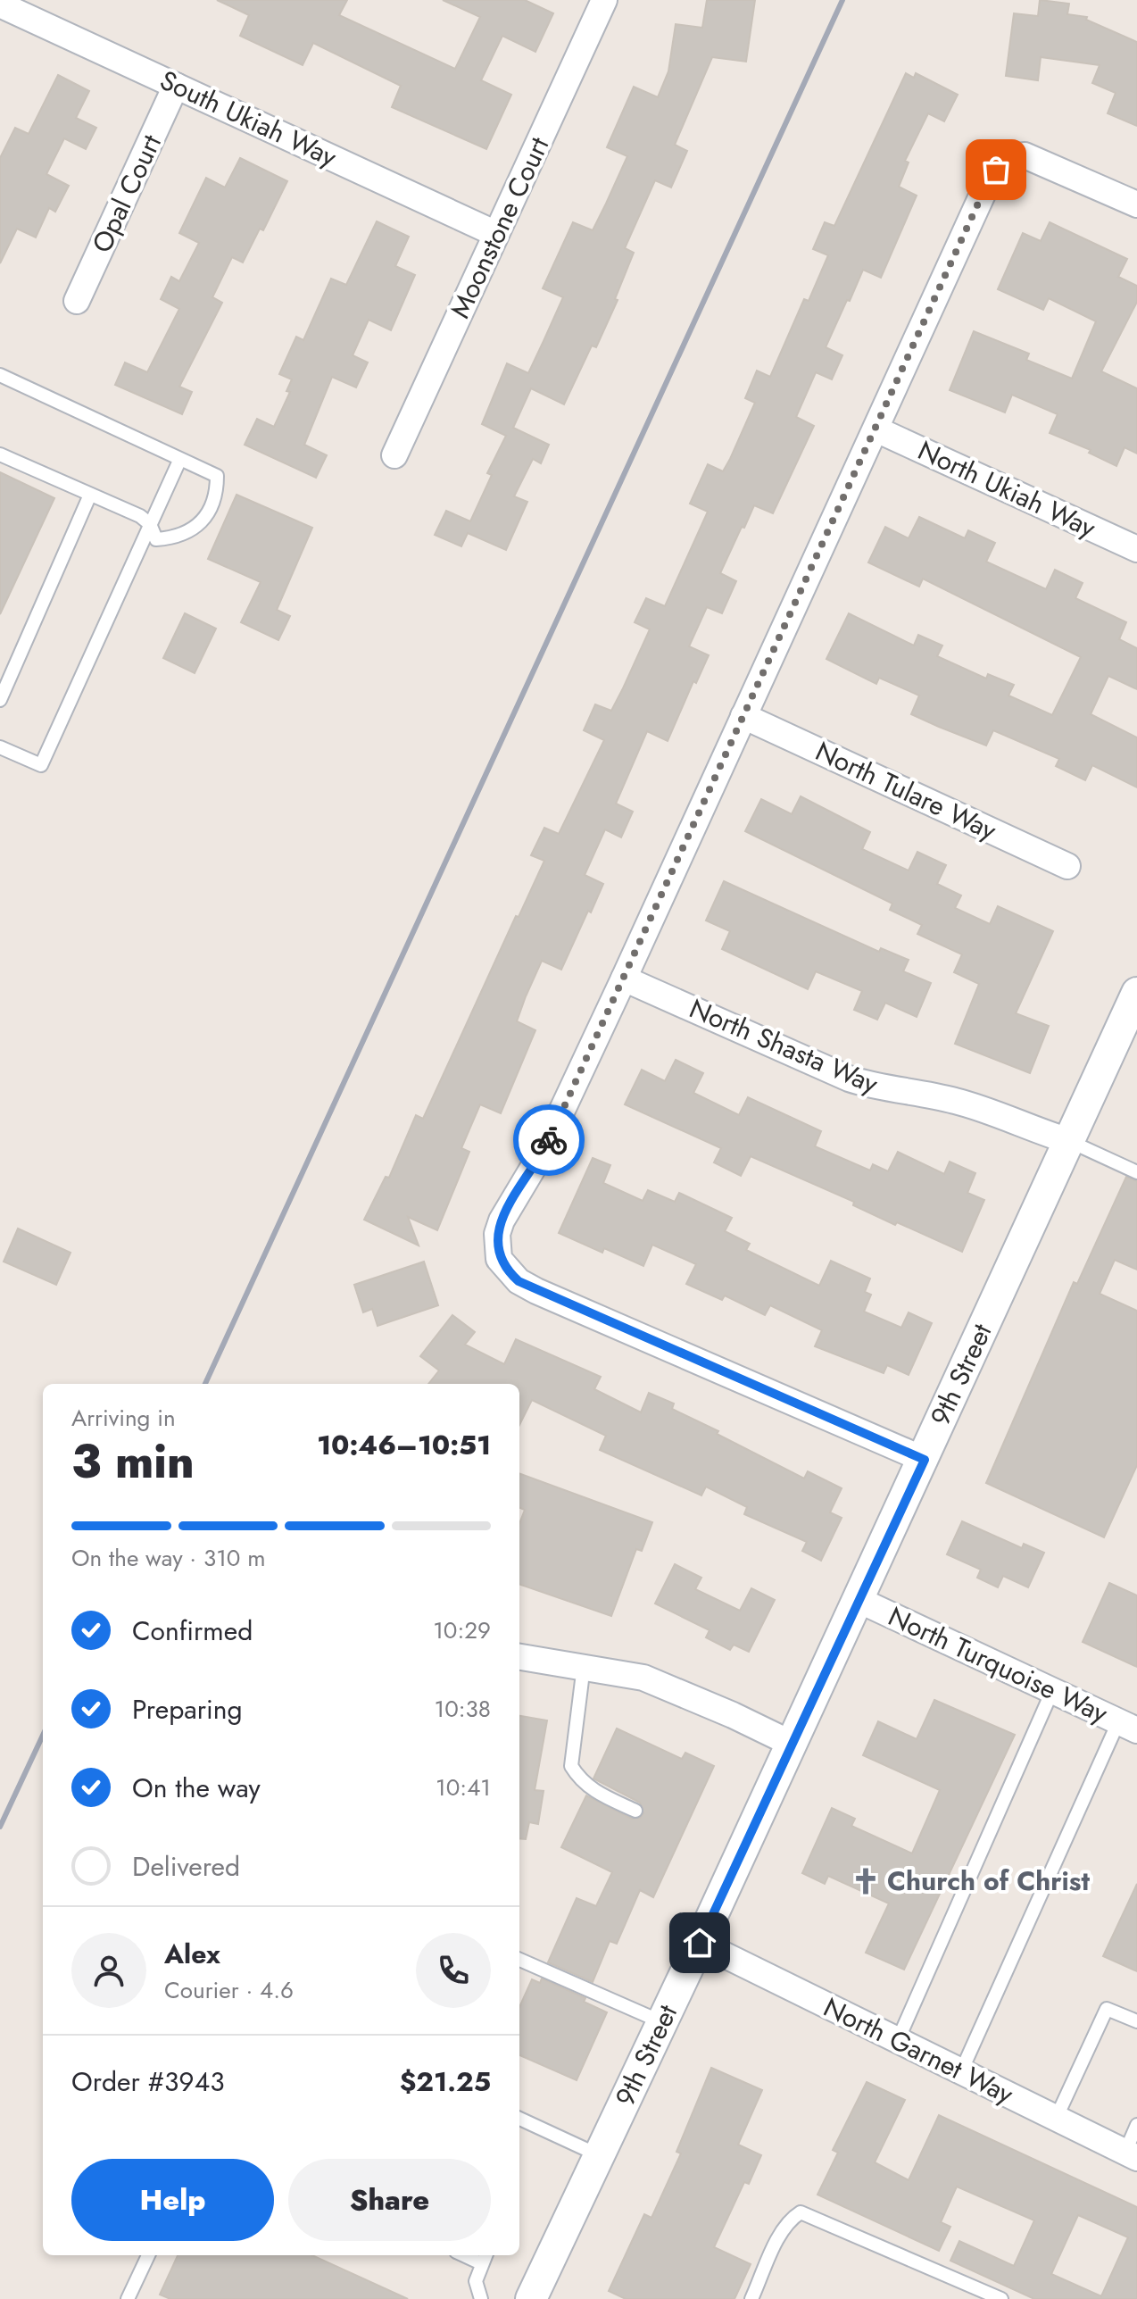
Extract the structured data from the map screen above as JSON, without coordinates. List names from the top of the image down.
{
  "streets": {
    "street": [
      "South Ukiah Way",
      "Opal Court",
      "Moonstone Court",
      "North Ukiah Way",
      "North Tulare Way",
      "North Shasta Way",
      "9th Street",
      "North Turquoise Way",
      "North Garnet Way"
    ]
  },
  "crossings": [
    ["South Ukiah Way", "Opal Court"],
    ["South Ukiah Way", "Moonstone Court"],
    ["North Shasta Way", "9th Street"],
    ["9th Street", "North Turquoise Way"],
    ["9th Street", "North Garnet Way"]
  ],
  "places": {
    "church": ["Church of Christ"]
  },
  "page": {
    "heading": ["3 min", "Arriving in", "10:46–10:51"],
    "panel": [
      "Alex",
      "Courier · 4.6",
      "Order #3943",
      "$21.25"
    ],
    "bar": "On the way · 310 m",
    "list": [
      ["Confirmed", "10:29"],
      ["Preparing", "10:38"],
      ["On the way", "10:41"],
      "Delivered"
    ],
    "buttons": ["Help", "Share"]
  }
}
